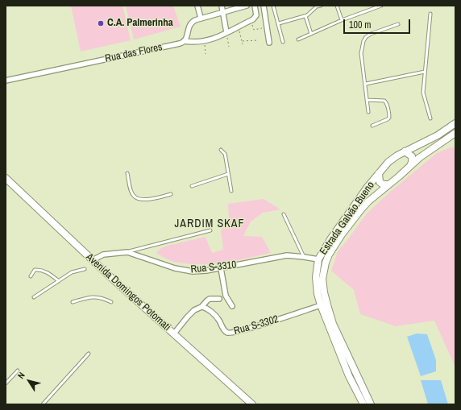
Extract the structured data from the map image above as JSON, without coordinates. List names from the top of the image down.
{
  "streets": {
    "main road": ["Estrada Galvão Bueno", "Avenida Domingos Potomati"],
    "street": ["Rua das Flores", "Rua S-3310", "Rua S-3302"]
  },
  "crossings": [
    ["Estrada Galvão Bueno", "Rua S-3310"],
    ["Estrada Galvão Bueno", "Rua S-3302"],
    ["Rua S-3310", "Avenida Domingos Potomati"]
  ],
  "districts": ["JARDIM SKAF"],
  "places": ["C.A. Palmerinha"],
  "scale_bar": "100 m",
  "north": "top left"
}
